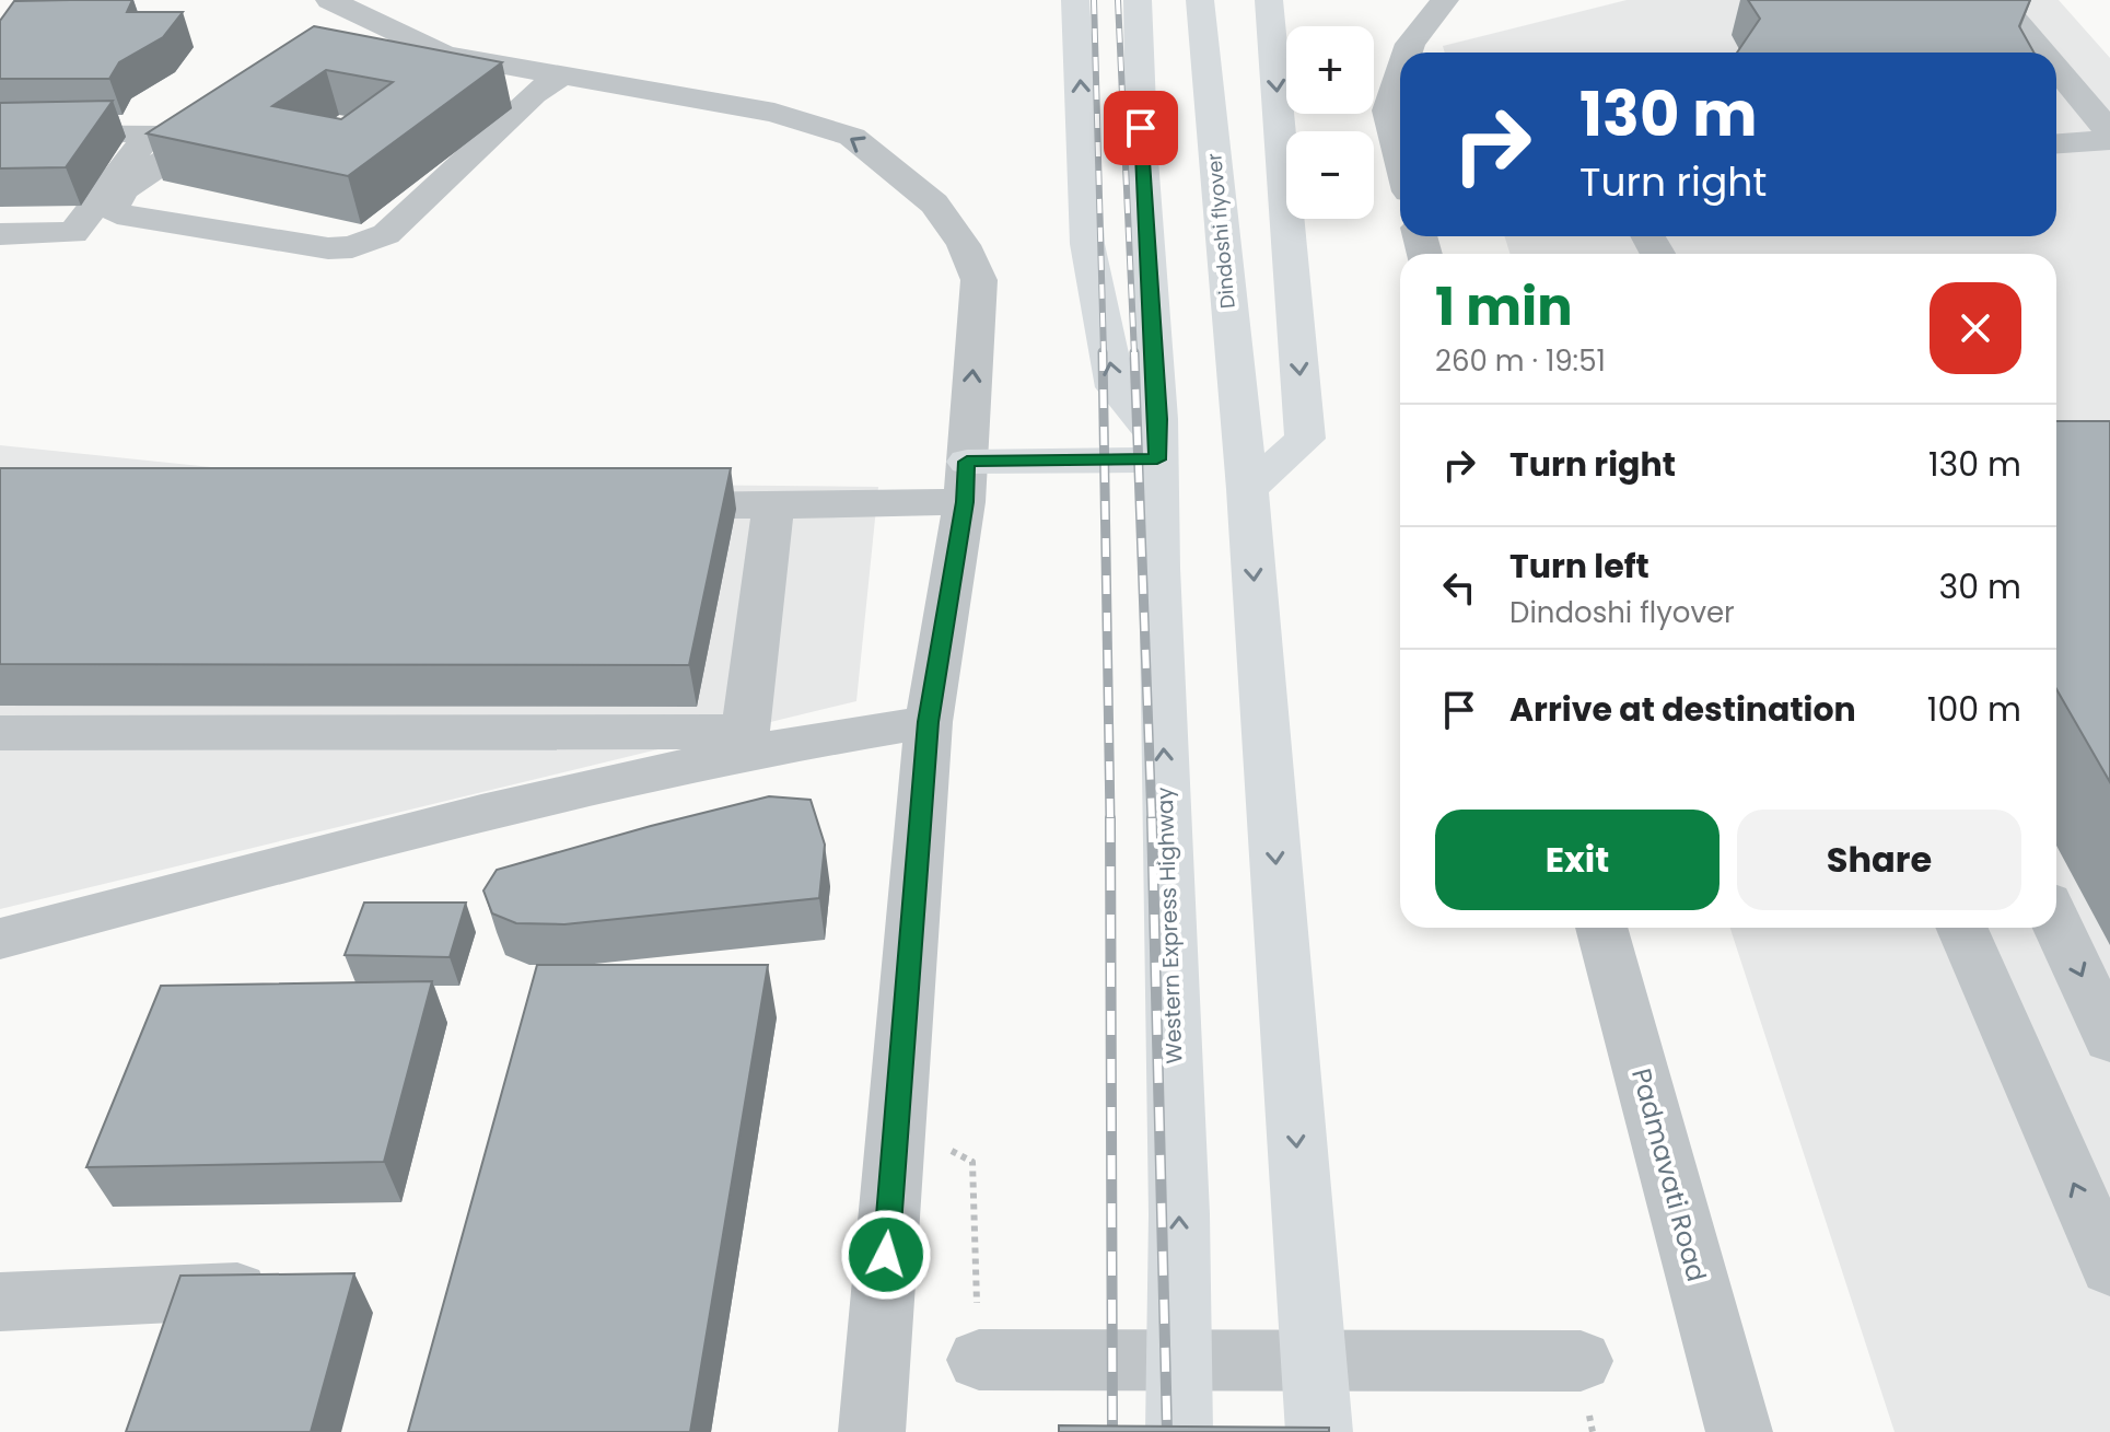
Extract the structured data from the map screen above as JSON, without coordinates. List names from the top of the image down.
{
  "streets": {
    "highway": ["Dindoshi flyover", "Western Express Highway"],
    "street": ["Padmavati Road"]
  },
  "page": {
    "map_buttons": ["+", "−"],
    "turn": ["130 m", "Turn right"],
    "heading": ["1 min", "260 m · 19:51"],
    "list": [
      {
        "name": "Turn right",
        "value": "130 m"
      },
      {
        "name": "Turn left",
        "note": "Dindoshi flyover",
        "value": "30 m"
      },
      {
        "name": "Arrive at destination",
        "value": "100 m"
      }
    ],
    "buttons": ["Exit", "Share"]
  }
}
